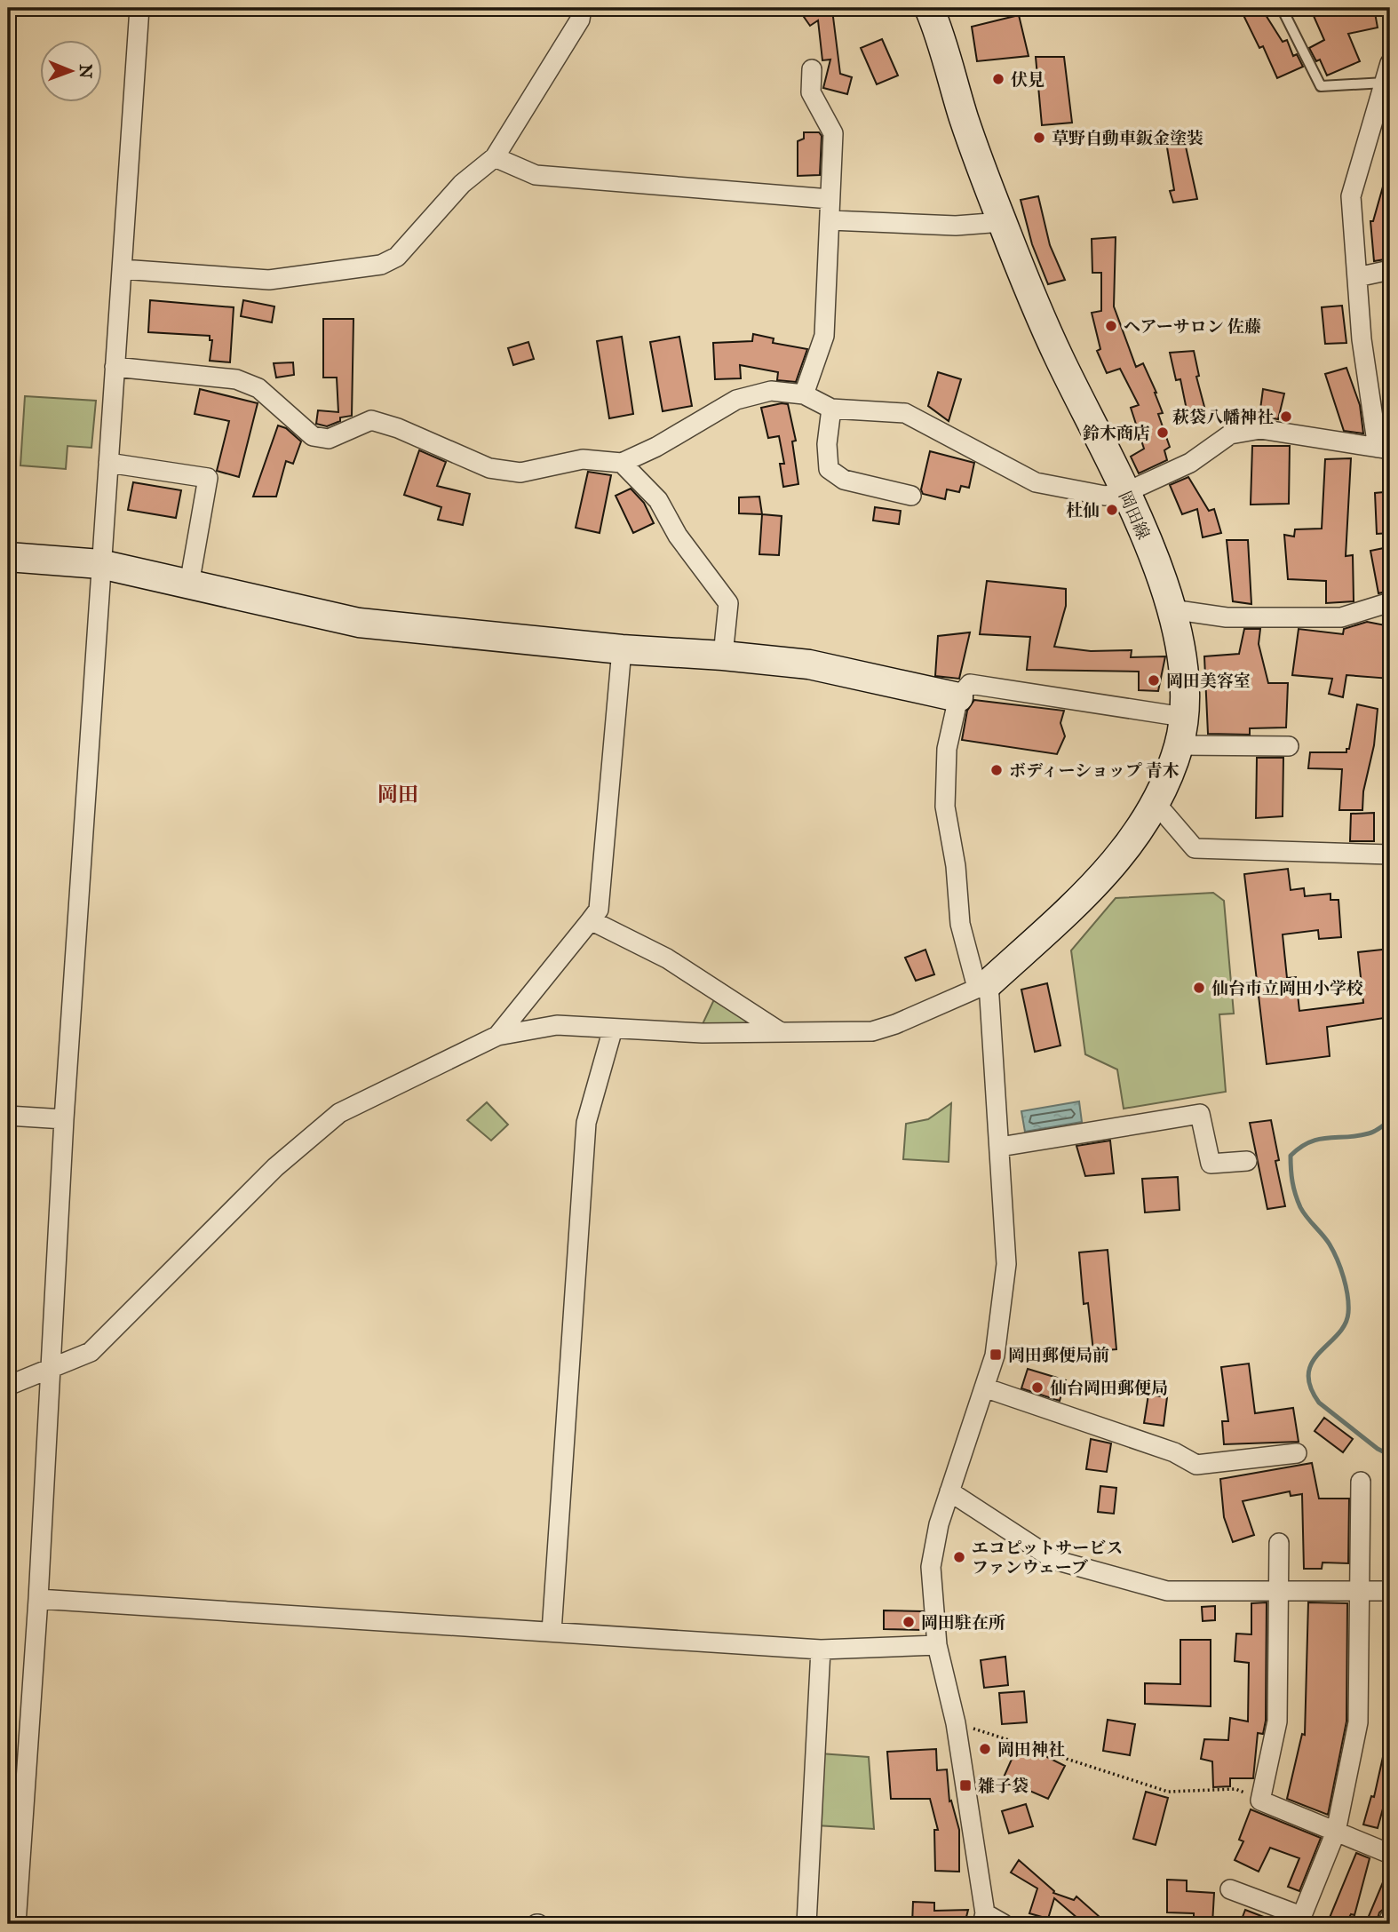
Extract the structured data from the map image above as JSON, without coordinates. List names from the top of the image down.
{
  "streets": {
    "street": ["岡田線"]
  },
  "districts": ["岡田"],
  "places": {
    "other": [
      "伏見",
      "草野自動車鈑金塗装",
      "ヘアーサロン 佐藤",
      "萩袋八幡神社",
      "鈴木商店",
      "杜仙",
      "岡田美容室",
      "ボディーショップ 青木",
      "仙台市立岡田小学校",
      "仙台岡田郵便局",
      "エコピットサービス ファンウェーブ",
      "岡田駐在所",
      "岡田神社"
    ],
    "transit": ["岡田郵便局前", "雑子袋"]
  },
  "north": "right"
}
